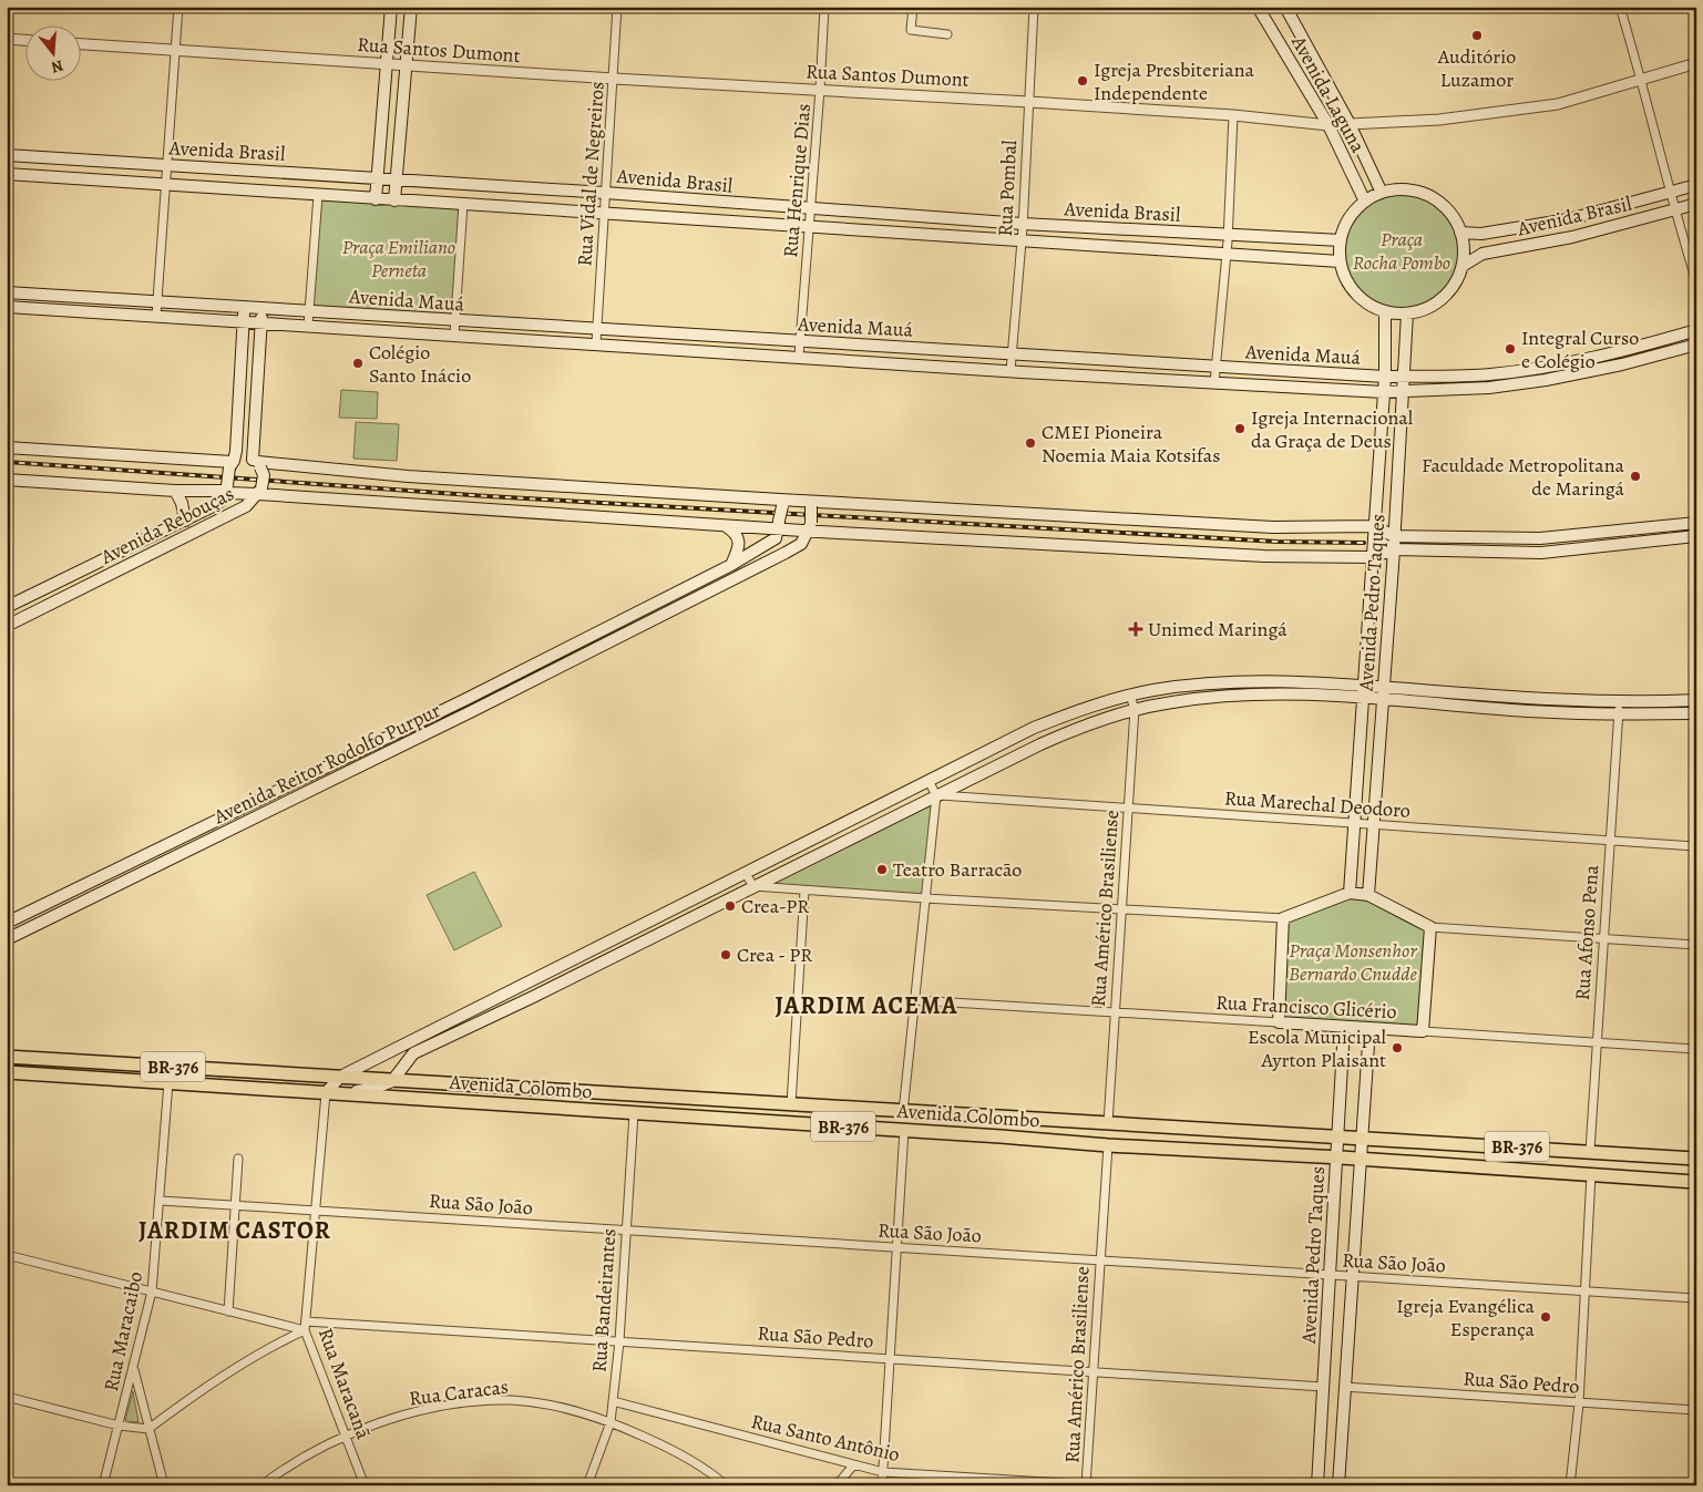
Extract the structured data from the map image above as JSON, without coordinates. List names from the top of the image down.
{
  "streets": {
    "main road": [
      "Avenida Laguna",
      "Avenida Brasil",
      "Avenida Mauá",
      "Avenida Rebouças",
      "Avenida Pedro Taques",
      "Avenida Reitor Rodolfo Purpur",
      "Rua Francisco Glicério",
      "BR-376",
      "Avenida Colombo"
    ],
    "street": [
      "Rua Santos Dumont",
      "Rua Vidal de Negreiros",
      "Rua Henrique Dias",
      "Rua Pombal",
      "Rua Marechal Deodoro",
      "Rua Américo Brasiliense",
      "Rua Afonso Pena",
      "Rua São João",
      "Rua Bandeirantes",
      "Rua Maracaibo",
      "Rua São Pedro",
      "Rua Maracanã",
      "Rua Caracas",
      "Rua Santo Antônio"
    ]
  },
  "crossings": [
    ["Rua Santos Dumont", "Avenida Laguna"],
    ["Rua Santos Dumont", "Rua Vidal de Negreiros"],
    ["Rua Santos Dumont", "Rua Henrique Dias"],
    ["Rua Santos Dumont", "Rua Pombal"],
    ["Avenida Laguna", "Avenida Brasil"],
    ["Avenida Laguna", "Avenida Pedro Taques"],
    ["Avenida Brasil", "Rua Vidal de Negreiros"],
    ["Avenida Brasil", "Rua Henrique Dias"],
    ["Avenida Brasil", "Rua Pombal"],
    ["Avenida Brasil", "Avenida Pedro Taques"],
    ["Rua Vidal de Negreiros", "Avenida Mauá"],
    ["Rua Henrique Dias", "Avenida Mauá"],
    ["Rua Pombal", "Avenida Mauá"],
    ["Avenida Mauá", "Avenida Rebouças"],
    ["Avenida Mauá", "Avenida Pedro Taques"],
    ["Avenida Pedro Taques", "Rua Marechal Deodoro"],
    ["Avenida Pedro Taques", "Rua Francisco Glicério"],
    ["Avenida Pedro Taques", "Avenida Colombo"],
    ["Avenida Pedro Taques", "Rua São João"],
    ["Avenida Pedro Taques", "Rua São Pedro"],
    ["Rua Marechal Deodoro", "Rua Américo Brasiliense"],
    ["Rua Marechal Deodoro", "Rua Afonso Pena"],
    ["Rua Américo Brasiliense", "Rua Francisco Glicério"],
    ["Rua Américo Brasiliense", "Avenida Colombo"],
    ["Rua Américo Brasiliense", "Rua São João"],
    ["Rua Américo Brasiliense", "Rua São Pedro"],
    ["Rua Américo Brasiliense", "Rua Santo Antônio"],
    ["Rua Afonso Pena", "Rua Francisco Glicério"],
    ["Rua Afonso Pena", "Avenida Colombo"],
    ["Avenida Colombo", "Rua Bandeirantes"],
    ["Avenida Colombo", "Rua Maracaibo"],
    ["Avenida Colombo", "Rua Maracanã"],
    ["Rua São João", "Rua Bandeirantes"],
    ["Rua São João", "Rua Maracaibo"],
    ["Rua São João", "Rua Maracanã"],
    ["Rua Bandeirantes", "Rua São Pedro"],
    ["Rua Bandeirantes", "Rua Caracas"],
    ["Rua Bandeirantes", "Rua Santo Antônio"],
    ["Rua São Pedro", "Rua Maracanã"],
    ["Rua Maracanã", "Rua Caracas"]
  ],
  "districts": ["JARDIM ACEMA", "JARDIM CASTOR"],
  "parks": ["Praça Rocha Pombo", "Praça Emiliano Perneta", "Praça Monsenhor Bernardo Cnudde"],
  "places": {
    "other": [
      "Auditório Luzamor",
      "Igreja Presbiteriana Independente",
      "Integral Curso e Colégio",
      "Colégio Santo Inácio",
      "Igreja Internacional da Graça de Deus",
      "CMEI Pioneira Noemia Maia Kotsifas",
      "Faculdade Metropolitana de Maringá",
      "Teatro Barracão",
      "Crea-PR",
      "Crea - PR",
      "Escola Municipal Ayrton Plaisant",
      "Igreja Evangélica Esperança"
    ],
    "health": ["Unimed Maringá"]
  },
  "north": "bottom"
}
